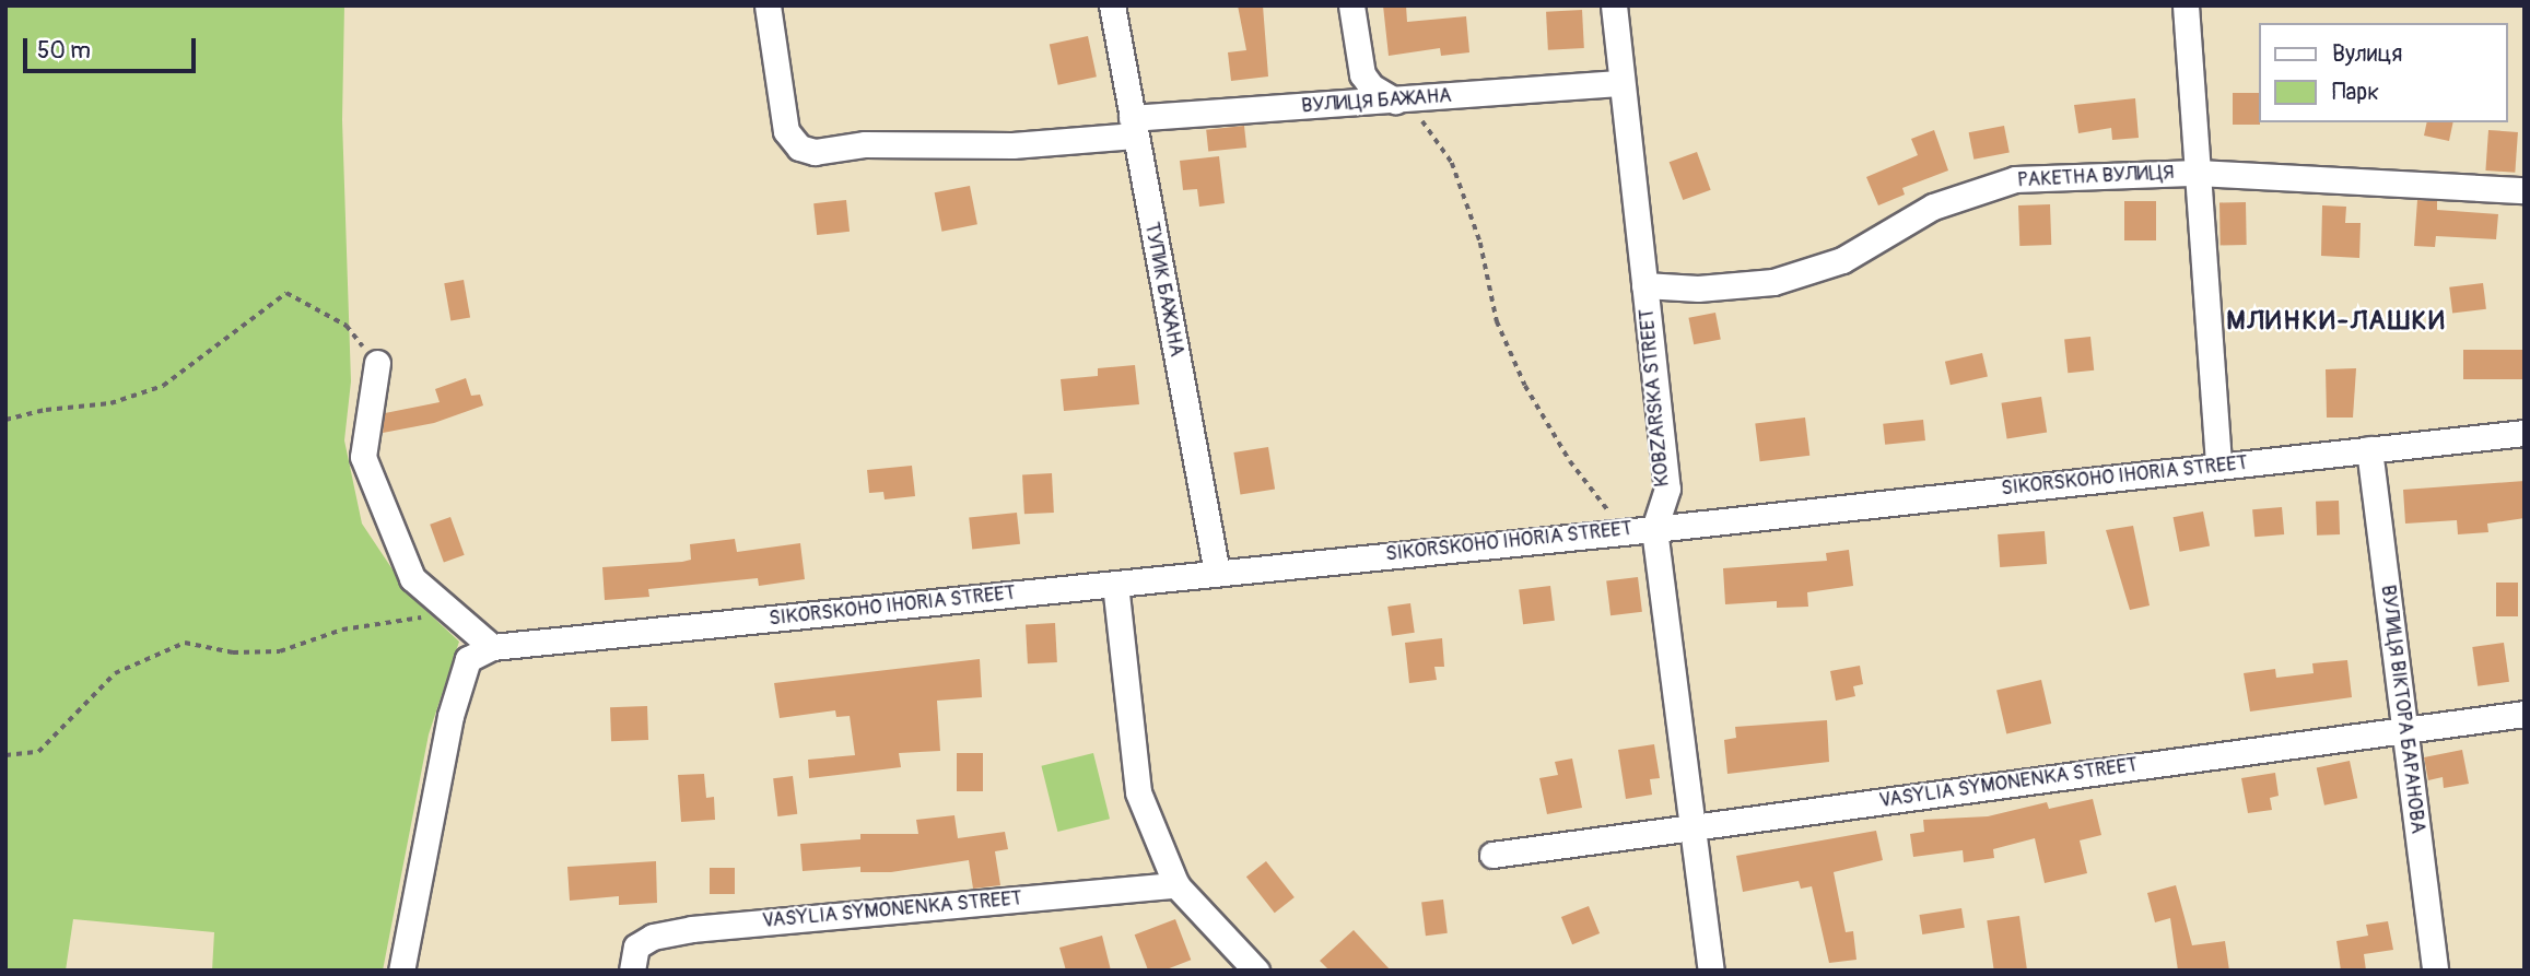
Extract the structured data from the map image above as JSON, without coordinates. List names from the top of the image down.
{
  "streets": {
    "street": [
      "ВУЛИЦЯ БАЖАНА",
      "РАКЕТНА ВУЛИЦЯ",
      "ТУПИК БАЖАНА",
      "KOBZARSKA STREET",
      "SIKORSKOHO IHORIA STREET",
      "ВУЛИЦЯ ВІКТОРА БАРАНОВА",
      "VASYLIA SYMONENKA STREET"
    ]
  },
  "crossings": [
    ["ВУЛИЦЯ БАЖАНА", "ТУПИК БАЖАНА"],
    ["ВУЛИЦЯ БАЖАНА", "KOBZARSKA STREET"],
    ["РАКЕТНА ВУЛИЦЯ", "KOBZARSKA STREET"],
    ["ТУПИК БАЖАНА", "SIKORSKOHO IHORIA STREET"],
    ["KOBZARSKA STREET", "SIKORSKOHO IHORIA STREET"],
    ["KOBZARSKA STREET", "VASYLIA SYMONENKA STREET"],
    ["SIKORSKOHO IHORIA STREET", "ВУЛИЦЯ ВІКТОРА БАРАНОВА"],
    ["ВУЛИЦЯ ВІКТОРА БАРАНОВА", "VASYLIA SYMONENKA STREET"]
  ],
  "districts": ["МЛИНКИ-ЛАШКИ"],
  "legend": ["Вулиця", "Парк"],
  "scale_bar": "50 m"
}
